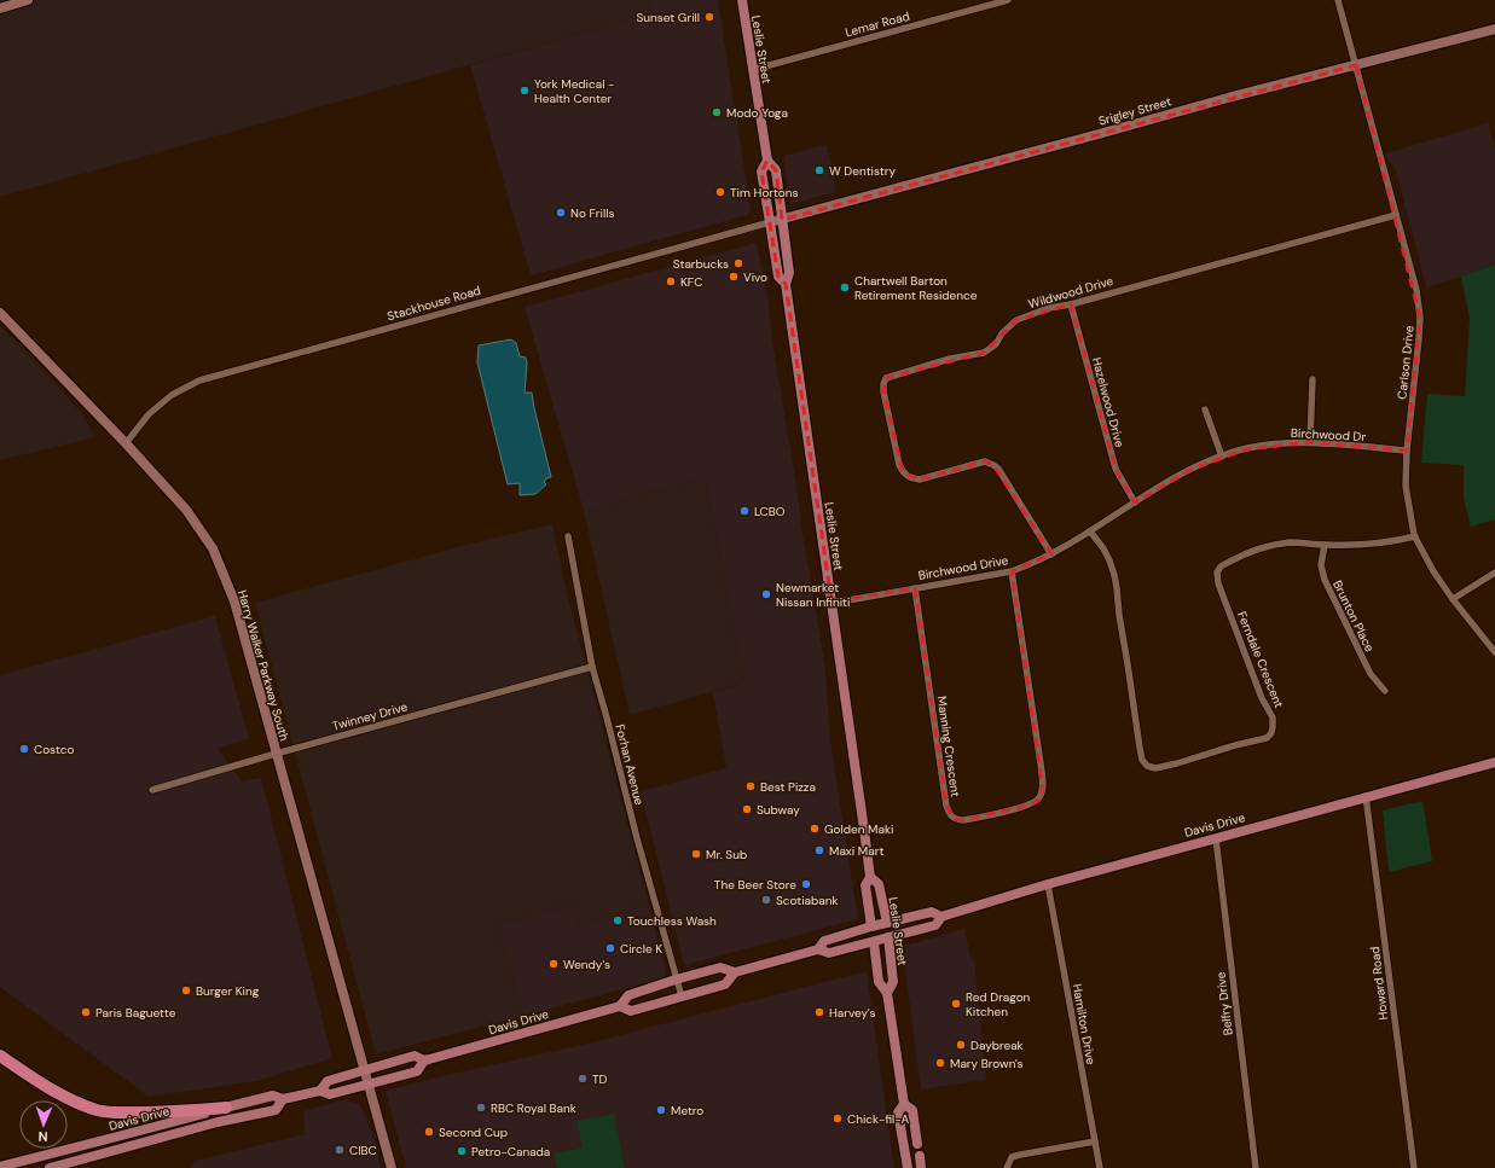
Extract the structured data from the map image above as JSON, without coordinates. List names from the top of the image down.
{
  "streets": {
    "main road": ["Leslie Street", "Davis Drive"],
    "street": [
      "Lemar Road",
      "Srigley Street",
      "Wildwood Drive",
      "Stackhouse Road",
      "Carlson Drive",
      "Hazelwood Drive",
      "Birchwood Dr",
      "Birchwood Drive",
      "Brunton Place",
      "Ferndale Crescent",
      "Harry Walker Parkway South",
      "Twinney Drive",
      "Manning Crescent",
      "Forhan Avenue",
      "Howard Road",
      "Belfry Drive",
      "Hamilton Drive"
    ]
  },
  "crossings": [
    ["Lemar Road", "Leslie Street"],
    ["Leslie Street", "Srigley Street"],
    ["Leslie Street", "Stackhouse Road"],
    ["Leslie Street", "Birchwood Drive"],
    ["Leslie Street", "Davis Drive"],
    ["Srigley Street", "Stackhouse Road"],
    ["Srigley Street", "Carlson Drive"],
    ["Wildwood Drive", "Carlson Drive"],
    ["Wildwood Drive", "Hazelwood Drive"],
    ["Wildwood Drive", "Birchwood Drive"],
    ["Stackhouse Road", "Harry Walker Parkway South"],
    ["Carlson Drive", "Birchwood Dr"],
    ["Carlson Drive", "Ferndale Crescent"],
    ["Birchwood Drive", "Ferndale Crescent"],
    ["Birchwood Drive", "Manning Crescent"],
    ["Brunton Place", "Ferndale Crescent"],
    ["Harry Walker Parkway South", "Twinney Drive"],
    ["Harry Walker Parkway South", "Davis Drive"],
    ["Twinney Drive", "Forhan Avenue"],
    ["Forhan Avenue", "Davis Drive"],
    ["Davis Drive", "Howard Road"],
    ["Davis Drive", "Belfry Drive"],
    ["Davis Drive", "Hamilton Drive"]
  ],
  "places": [
    "Sunset Grill",
    "York Medical - Health Center",
    "Modo Yoga",
    "W Dentistry",
    "Tim Hortons",
    "No Frills",
    "Starbucks",
    "Vivo",
    "KFC",
    "Chartwell Barton Retirement Residence",
    "LCBO",
    "Newmarket Nissan Infiniti",
    "Costco",
    "Best Pizza",
    "Subway",
    "Golden Maki",
    "Maxi Mart",
    "Mr. Sub",
    "The Beer Store",
    "Scotiabank",
    "Touchless Wash",
    "Circle K",
    "Wendy's",
    "Burger King",
    "Red Dragon Kitchen",
    "Paris Baguette",
    "Harvey's",
    "Daybreak",
    "Mary Brown's",
    "TD",
    "RBC Royal Bank",
    "Metro",
    "Chick-fil-A",
    "Second Cup",
    "CIBC",
    "Petro-Canada"
  ],
  "north": "bottom"
}
